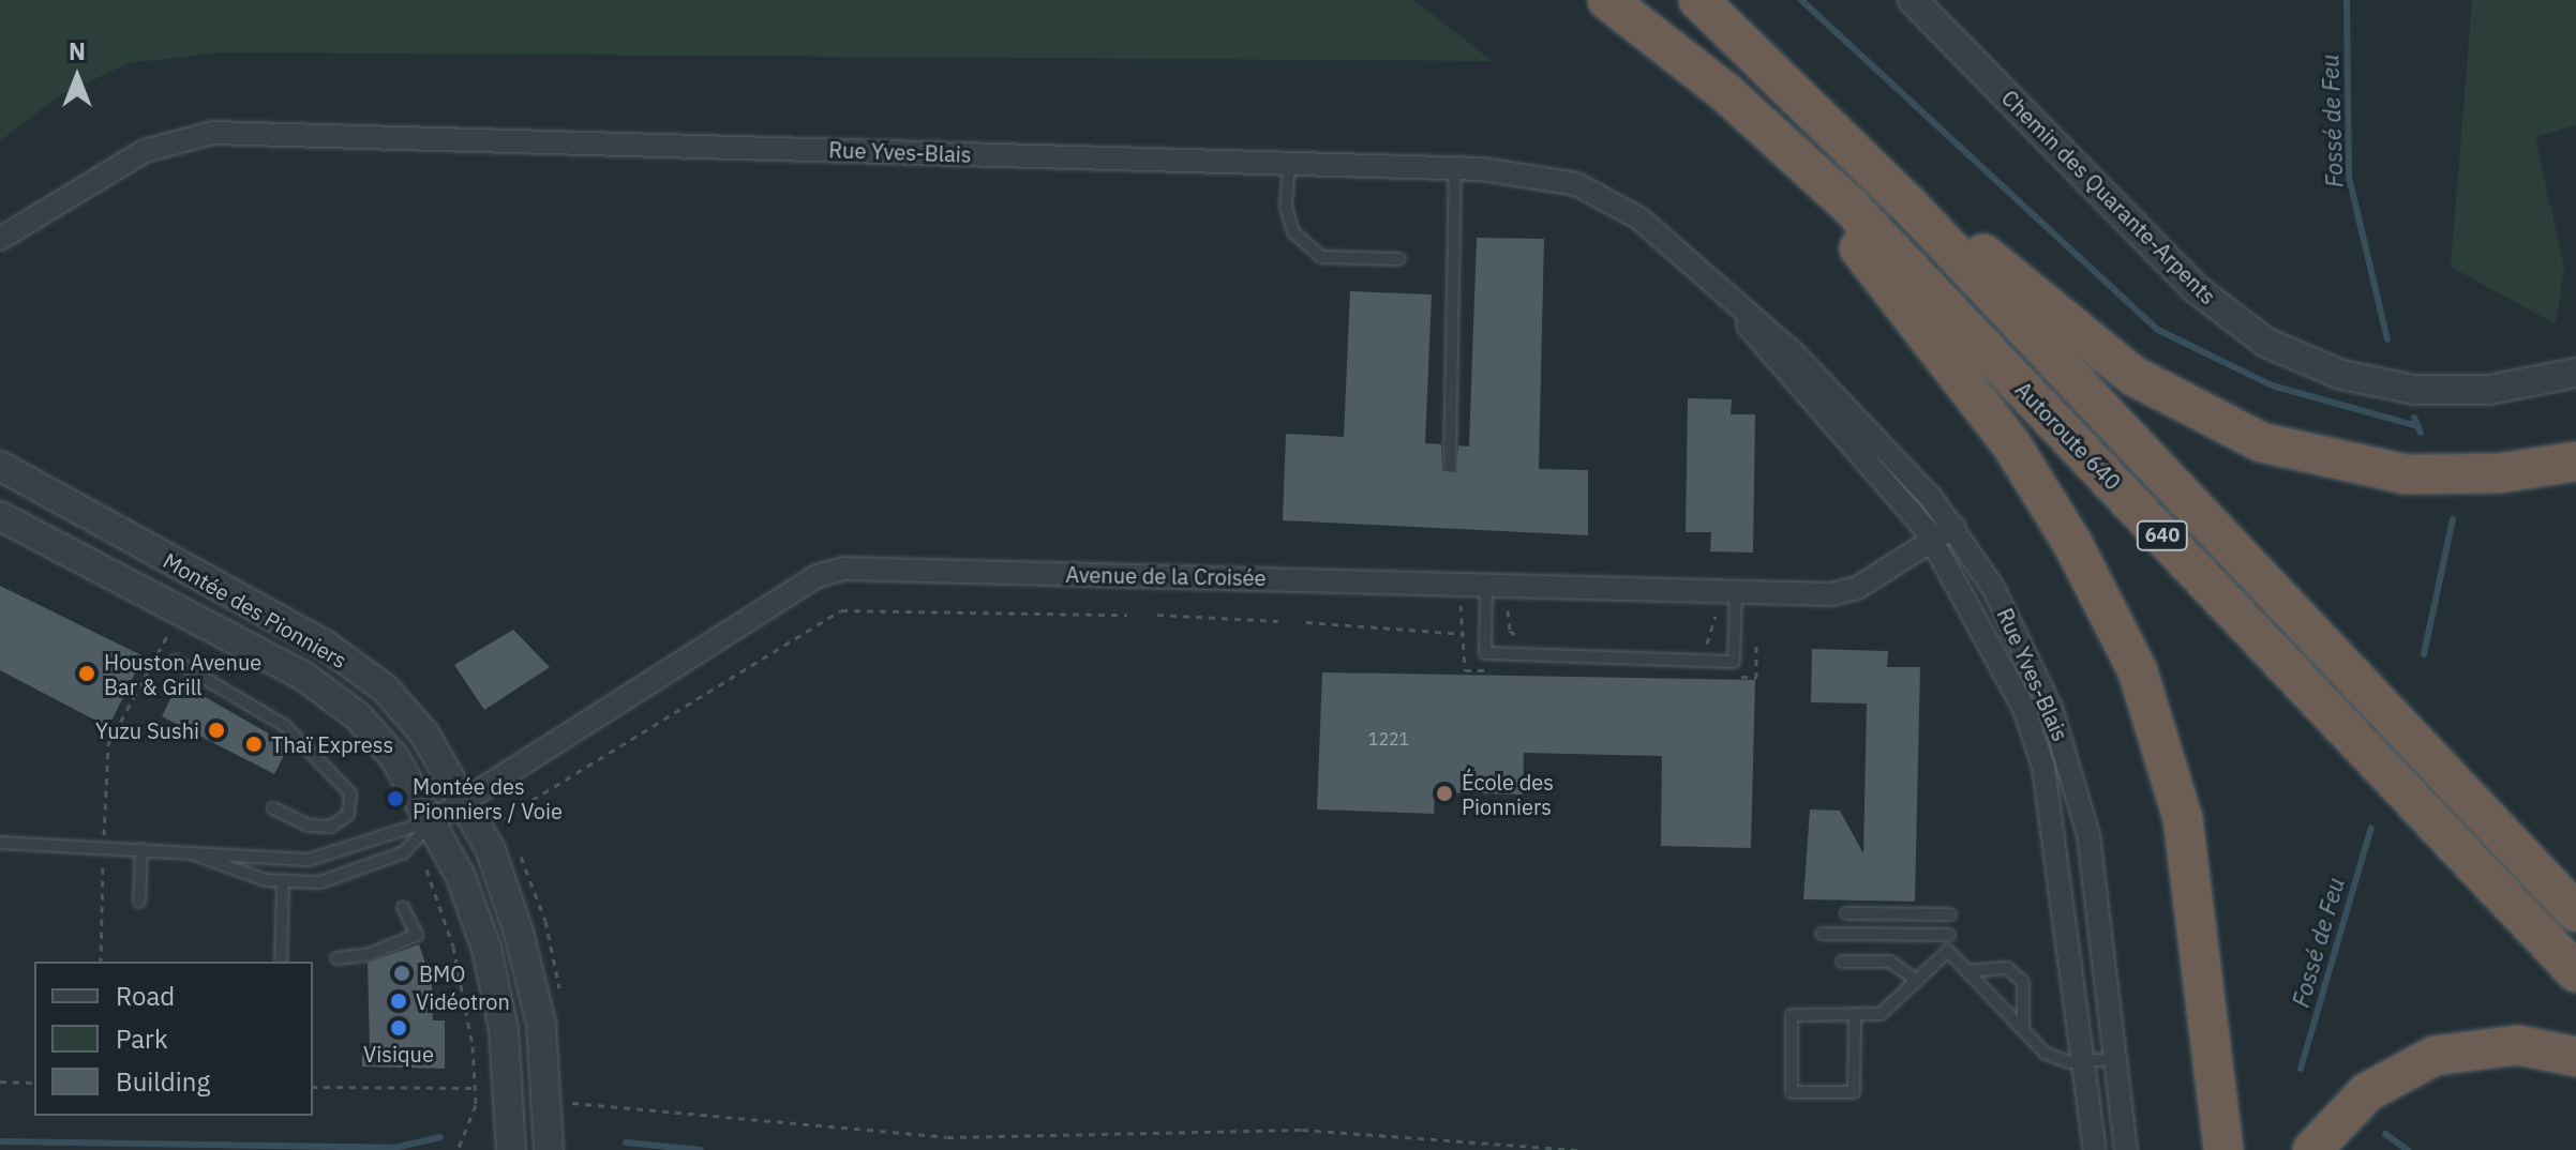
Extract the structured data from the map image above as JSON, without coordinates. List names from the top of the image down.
{
  "streets": {
    "highway": ["Autoroute 640", "640"],
    "street": [
      "Rue Yves-Blais",
      "Chemin des Quarante-Arpents",
      "Avenue de la Croisée",
      "Montée des Pionniers"
    ]
  },
  "crossings": [
    ["Rue Yves-Blais", "Avenue de la Croisée"],
    ["Avenue de la Croisée", "Montée des Pionniers"]
  ],
  "water": ["Fossé de Feu"],
  "places": [
    "Houston Avenue Bar & Grill",
    "Yuzu Sushi",
    "Thaï Express",
    "École des Pionniers",
    "Montée des Pionniers / Voie",
    "BMO",
    "Vidéotron",
    "Visique"
  ],
  "house_numbers": ["1221"],
  "legend": ["Road", "Park", "Building"],
  "north": "top"
}
